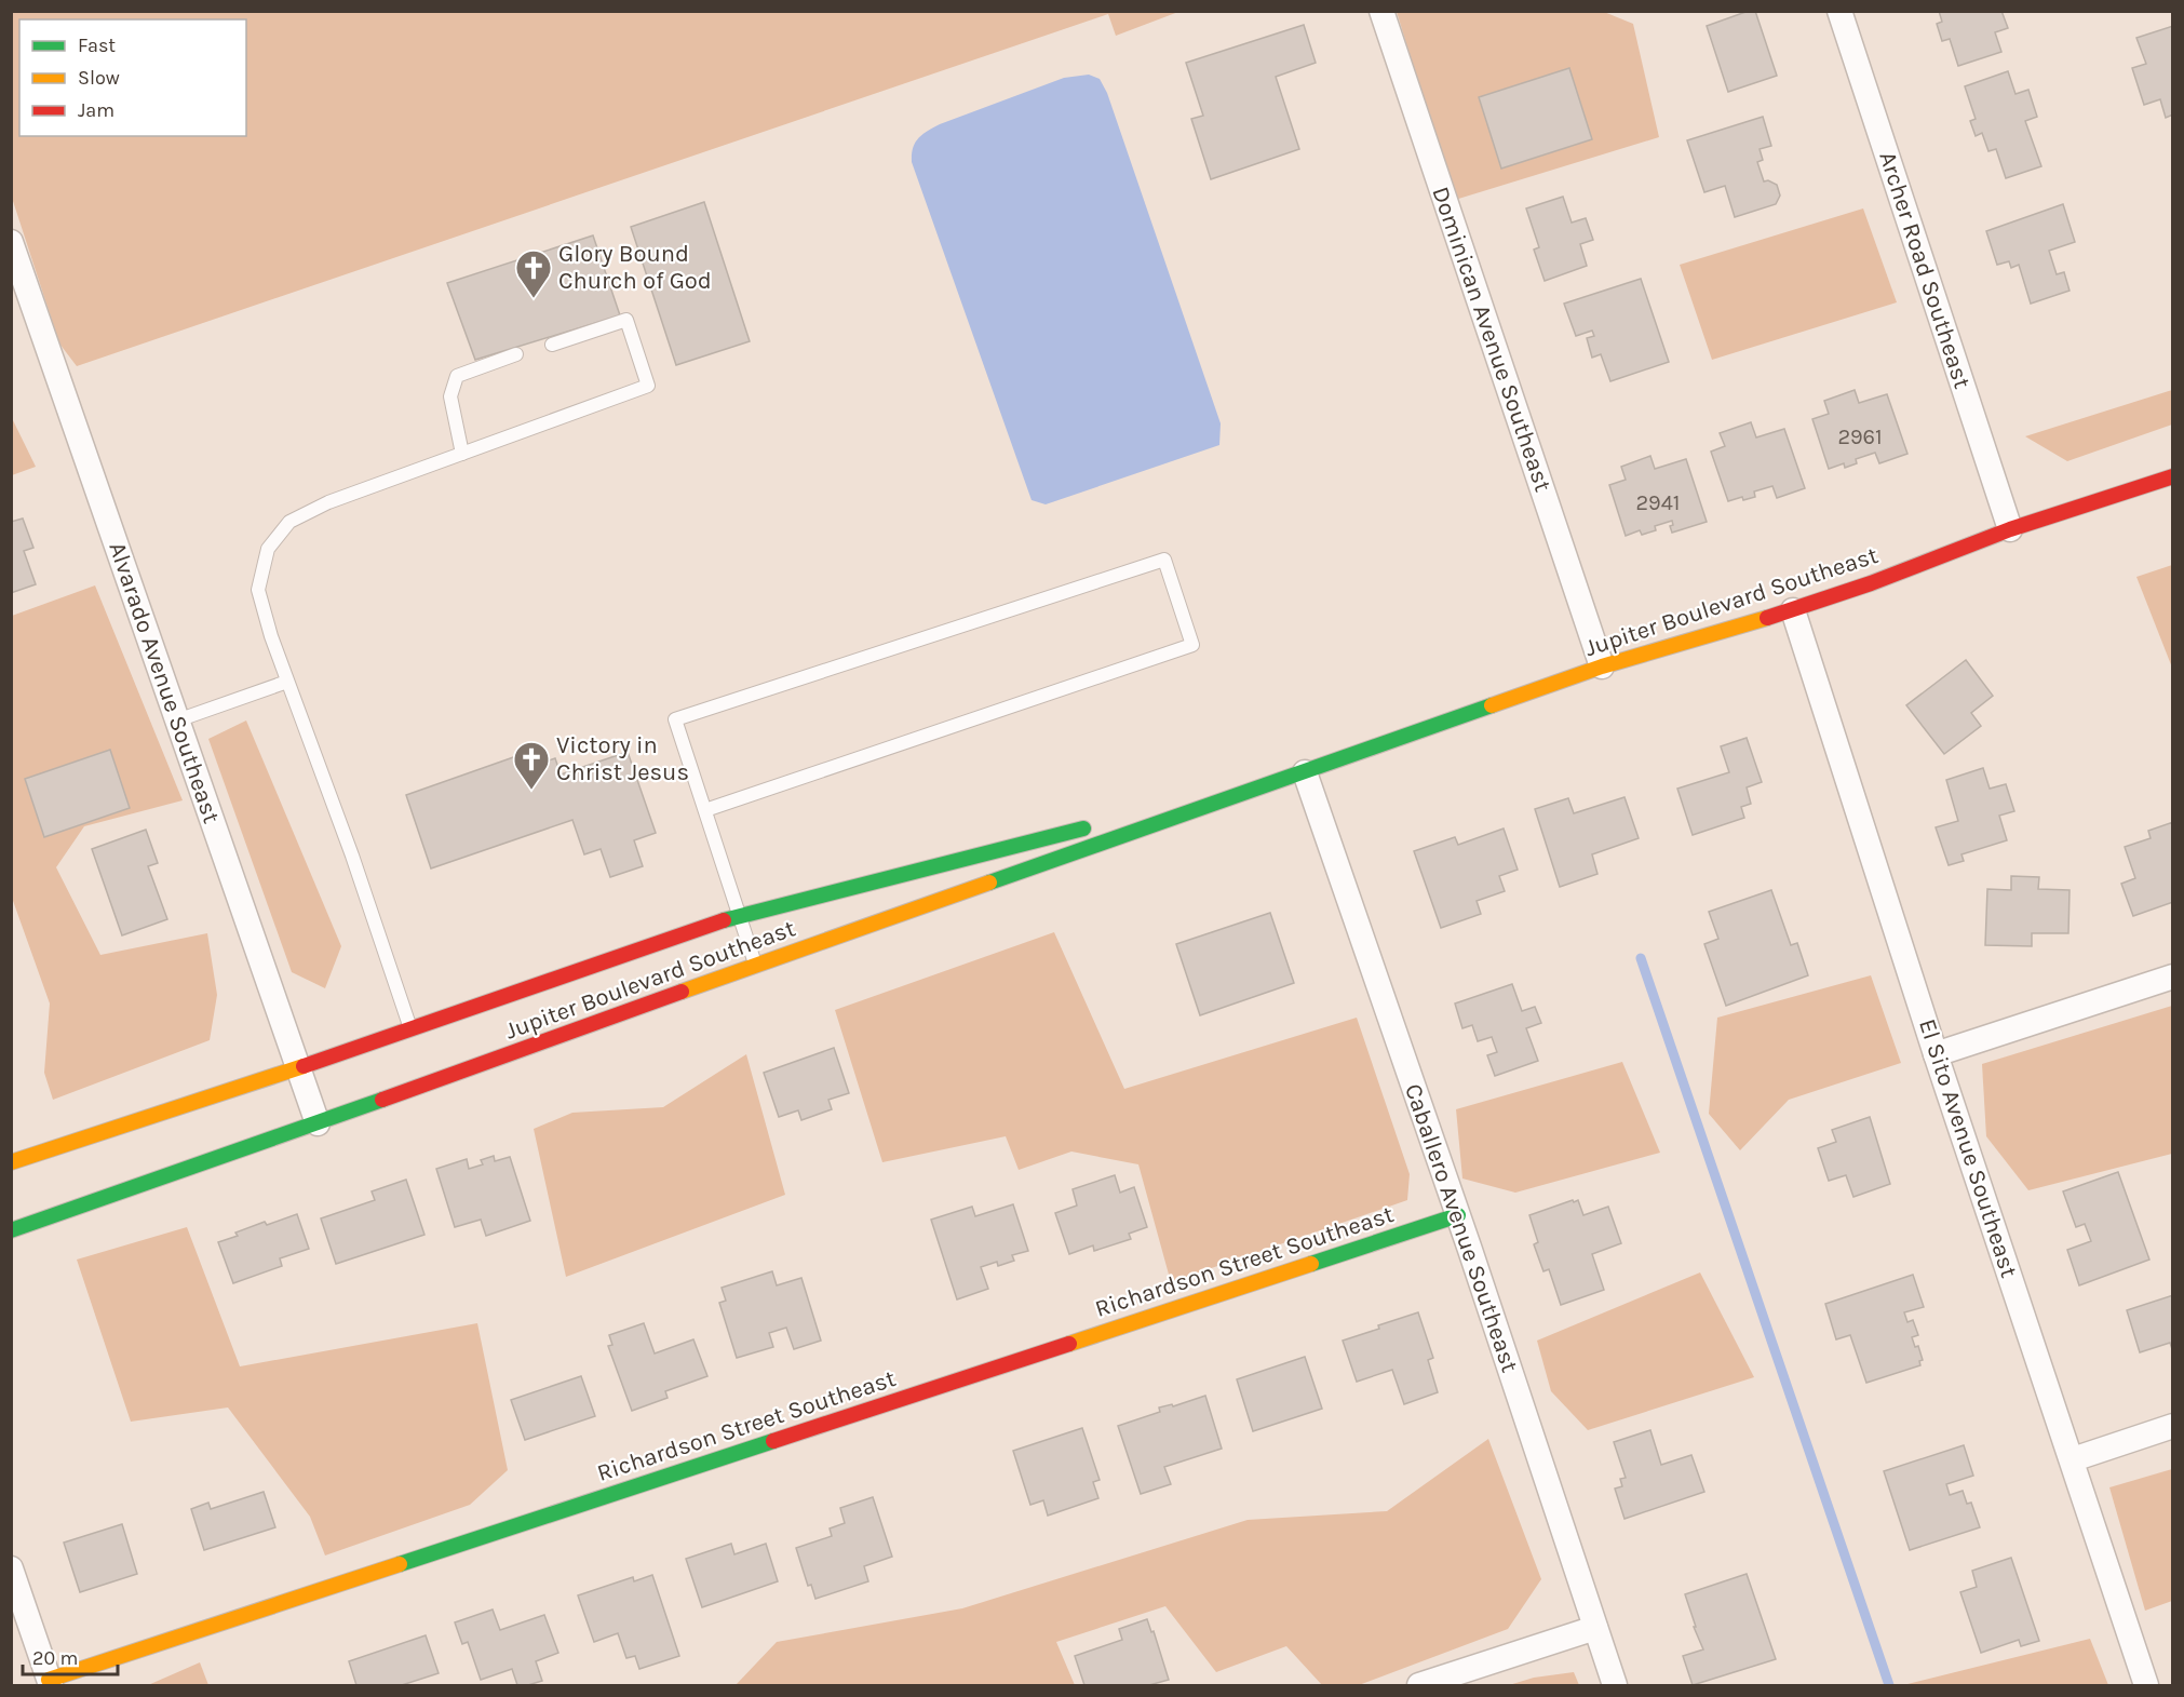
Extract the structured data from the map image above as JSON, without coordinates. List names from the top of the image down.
{
  "streets": {
    "street": [
      "Archer Road Southeast",
      "Dominican Avenue Southeast",
      "Jupiter Boulevard Southeast",
      "Alvarado Avenue Southeast",
      "El Sito Avenue Southeast",
      "Caballero Avenue Southeast",
      "Richardson Street Southeast"
    ]
  },
  "crossings": [
    ["Archer Road Southeast", "Jupiter Boulevard Southeast"],
    ["Dominican Avenue Southeast", "Jupiter Boulevard Southeast"],
    ["Jupiter Boulevard Southeast", "Alvarado Avenue Southeast"],
    ["Jupiter Boulevard Southeast", "El Sito Avenue Southeast"],
    ["Jupiter Boulevard Southeast", "Caballero Avenue Southeast"],
    ["Caballero Avenue Southeast", "Richardson Street Southeast"]
  ],
  "places": {
    "church": ["Glory Bound Church of God", "Victory in Christ Jesus"]
  },
  "house_numbers": ["2961", "2941"],
  "legend": ["Fast", "Slow", "Jam"],
  "scale_bar": "20 m"
}
